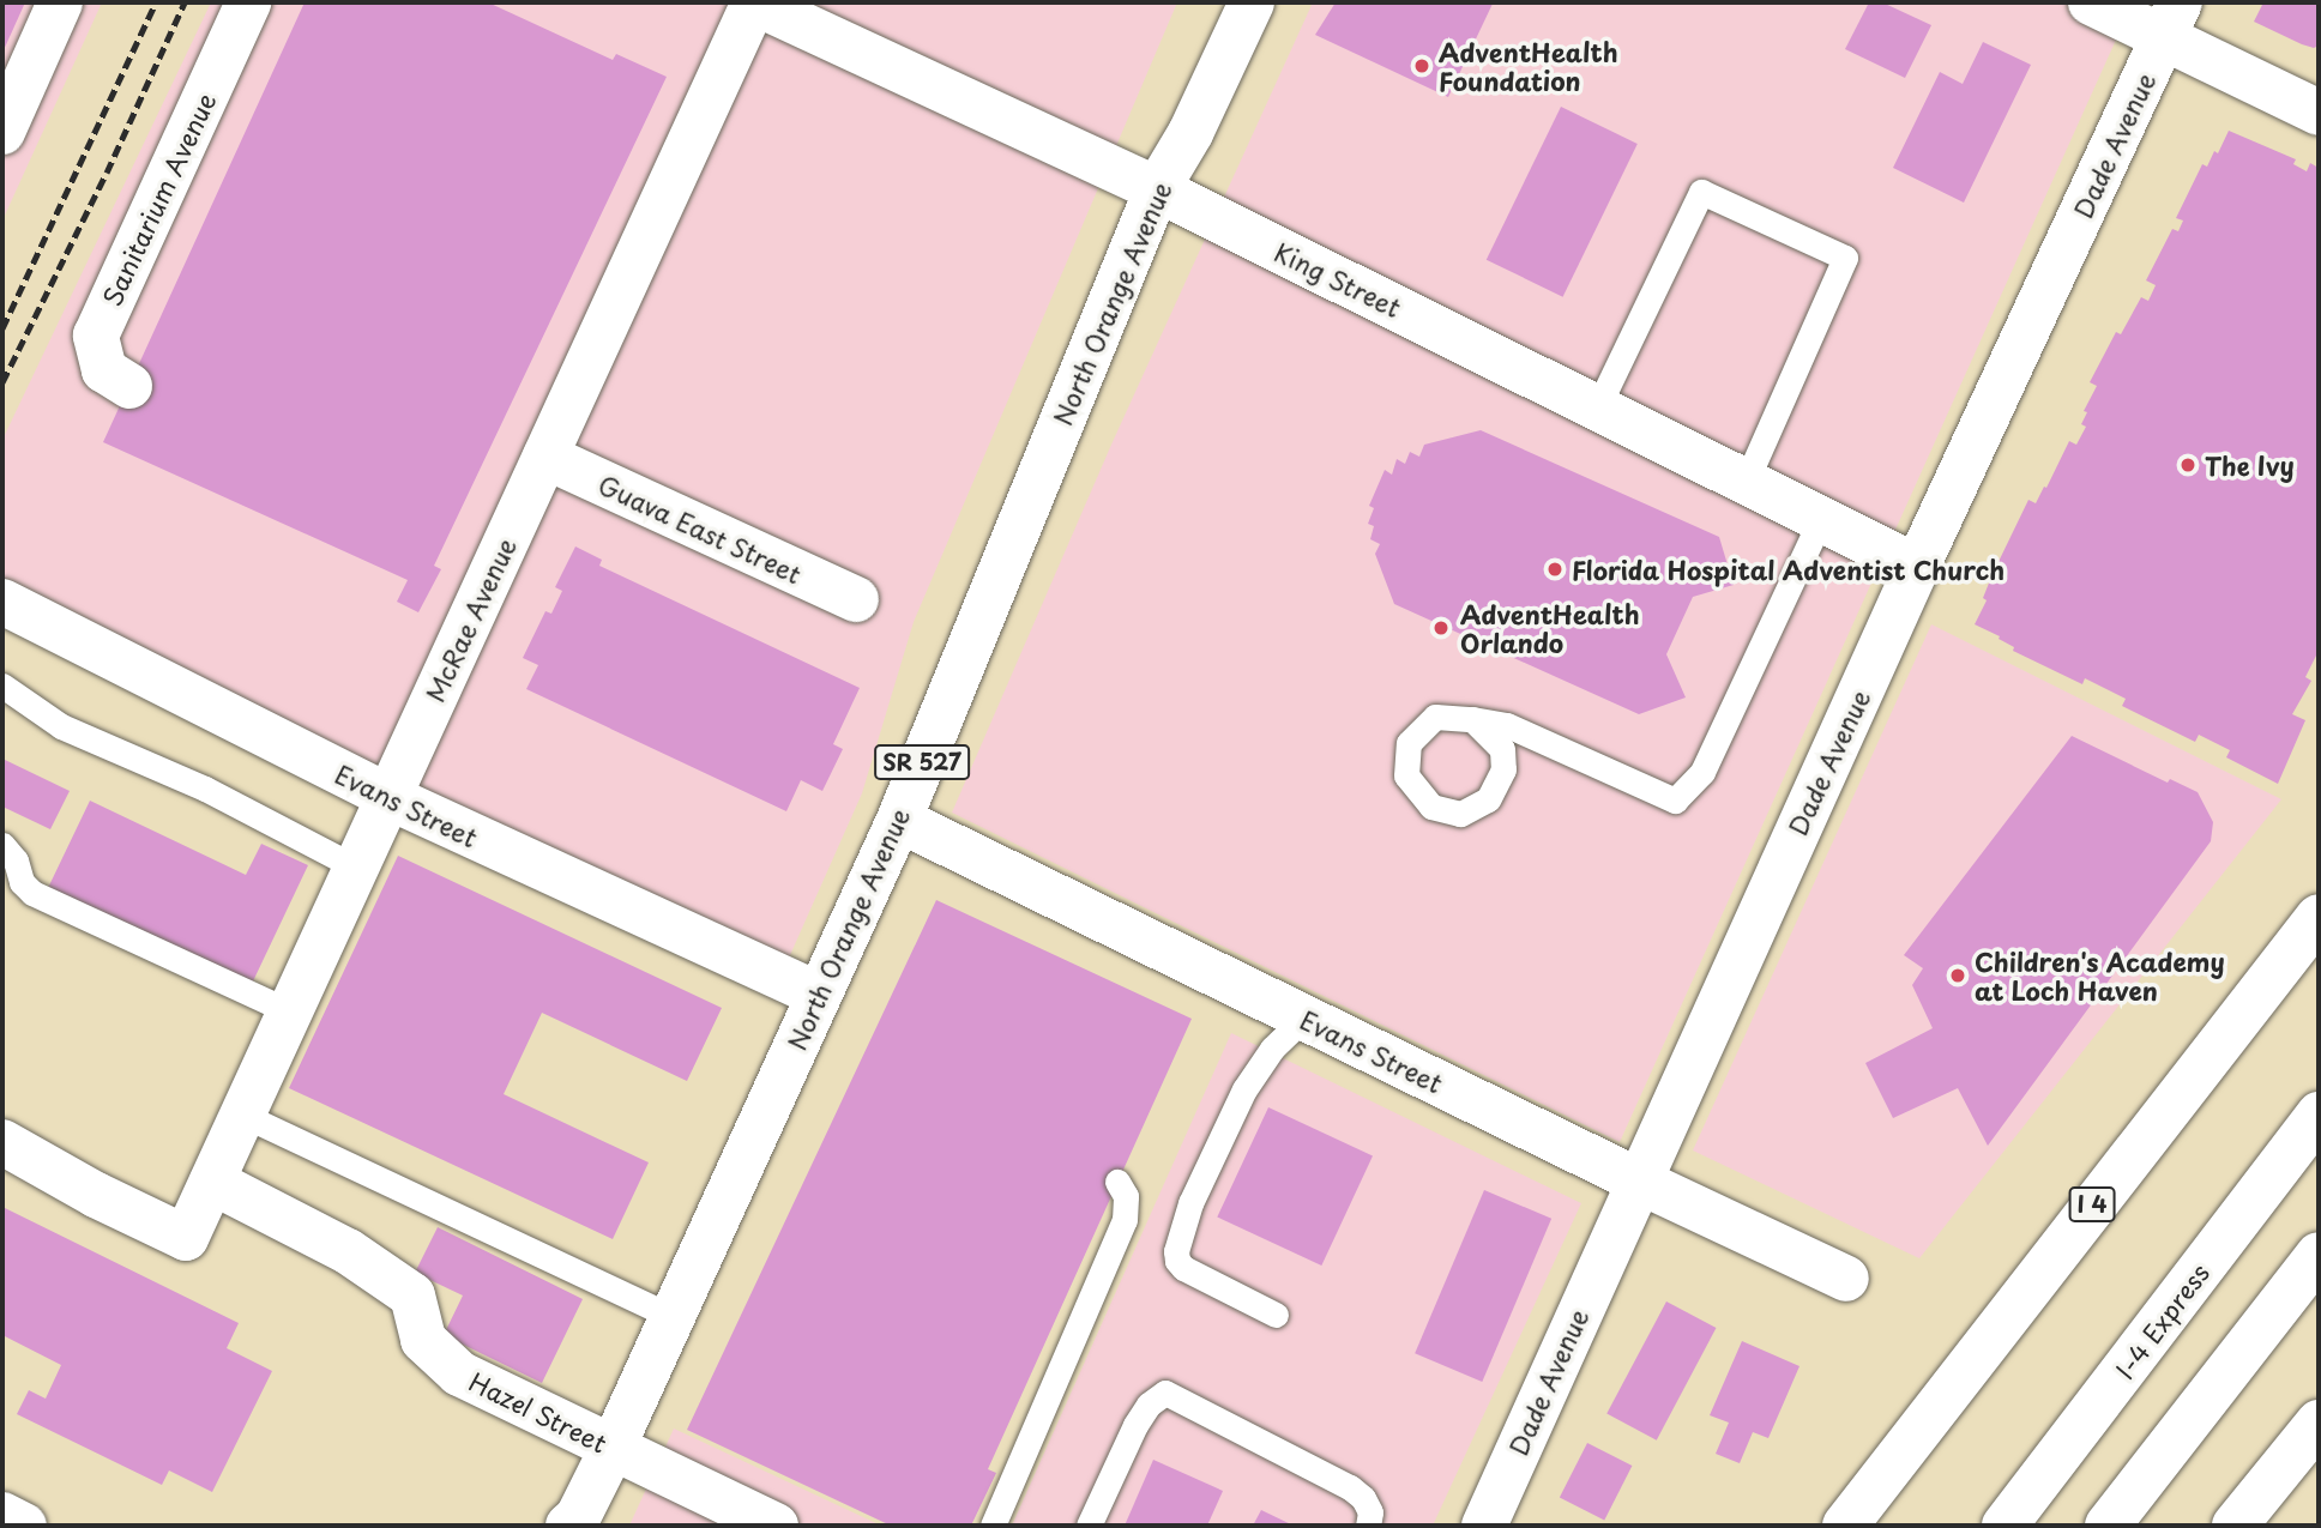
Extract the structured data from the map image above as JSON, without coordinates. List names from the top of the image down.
{
  "streets": {
    "main road": [
      "Dade Avenue",
      "Sanitarium Avenue",
      "King Street",
      "North Orange Avenue",
      "Guava East Street",
      "McRae Avenue",
      "SR 527",
      "Evans Street",
      "I 4",
      "I-4 Express",
      "Hazel Street"
    ]
  },
  "crossings": [
    ["Dade Avenue", "King Street"],
    ["Dade Avenue", "Evans Street"],
    ["King Street", "North Orange Avenue"],
    ["King Street", "McRae Avenue"],
    ["North Orange Avenue", "Evans Street"],
    ["North Orange Avenue", "Hazel Street"],
    ["Guava East Street", "McRae Avenue"],
    ["McRae Avenue", "Evans Street"],
    ["McRae Avenue", "Hazel Street"]
  ],
  "places": [
    "AdventHealth Foundation",
    "The Ivy",
    "Florida Hospital Adventist Church",
    "AdventHealth Orlando",
    "Children's Academy at Loch Haven"
  ]
}
